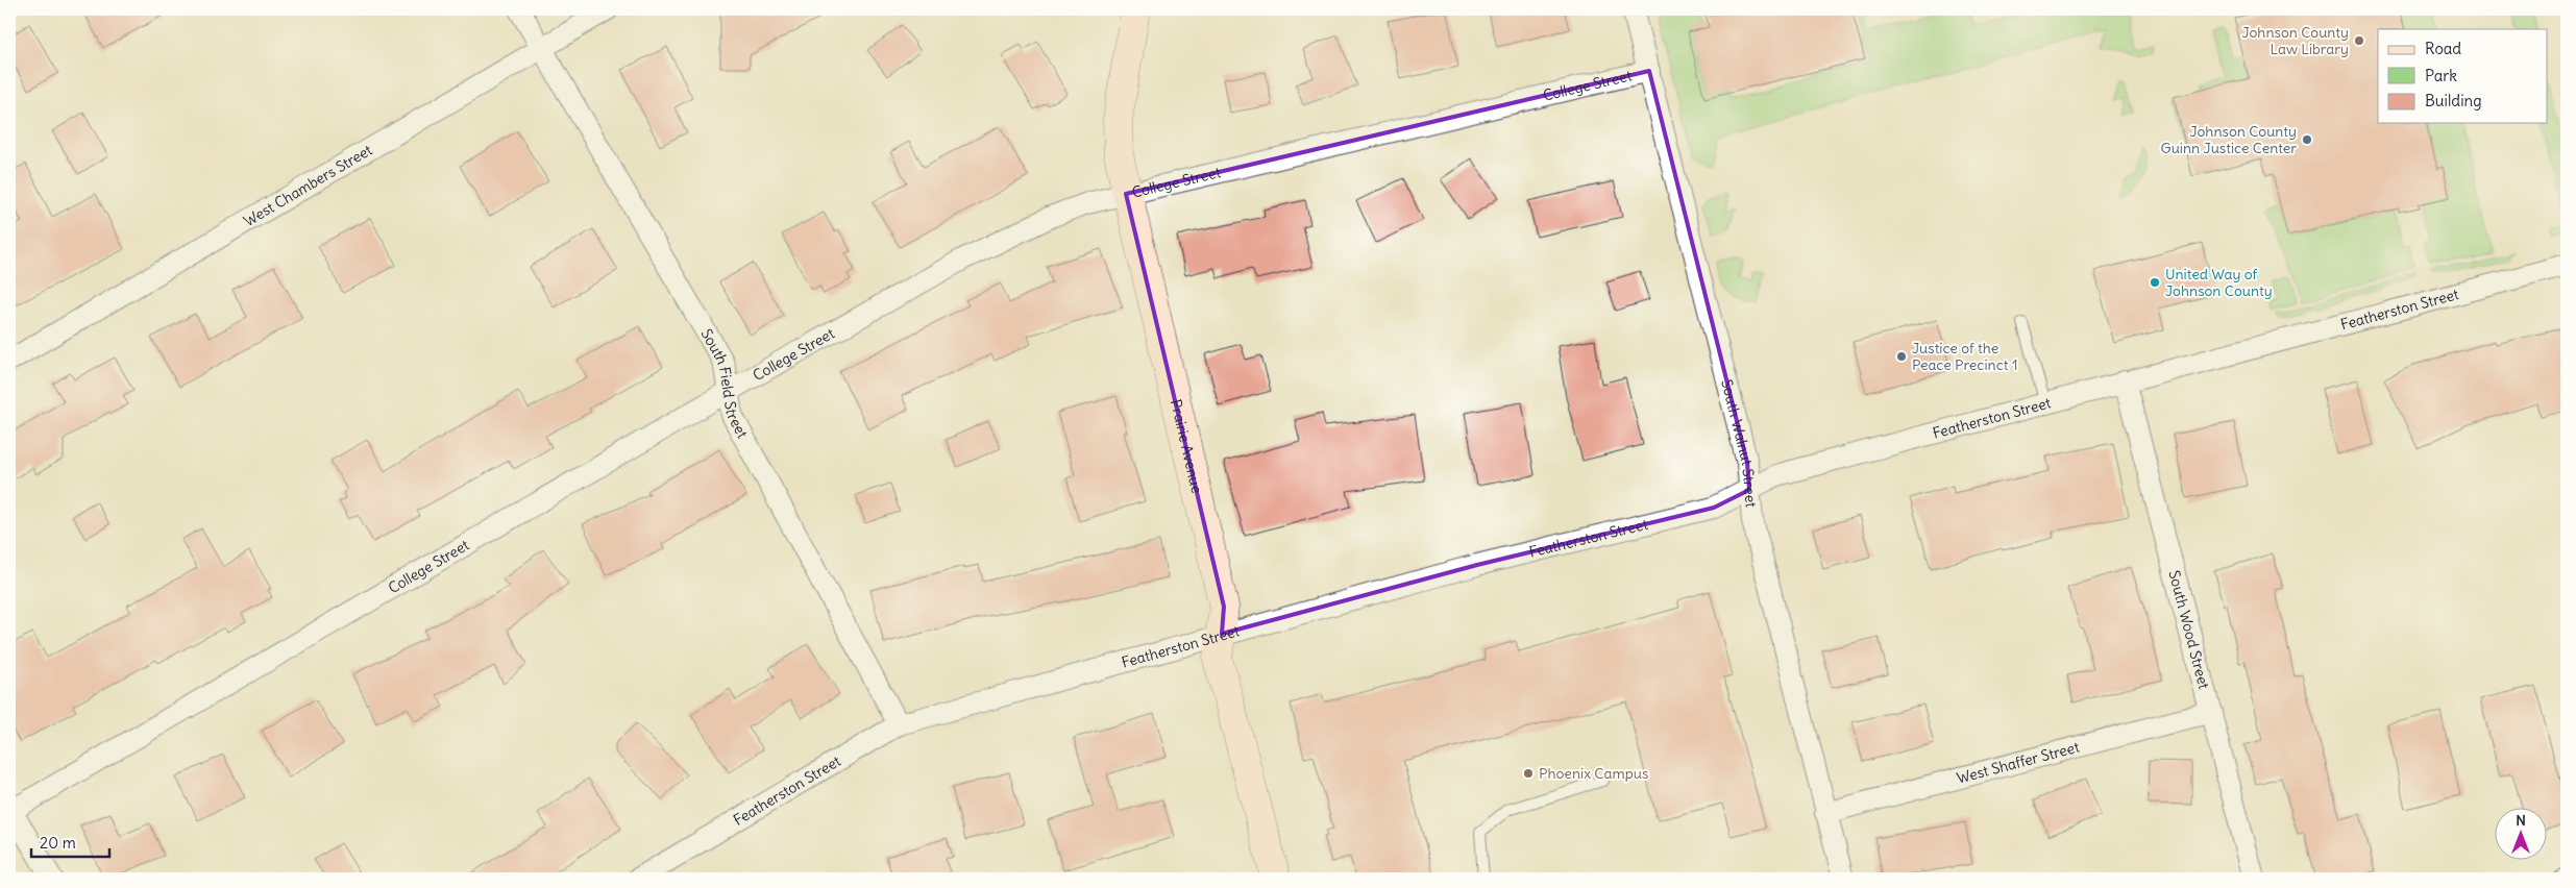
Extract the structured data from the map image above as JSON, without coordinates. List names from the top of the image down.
{
  "streets": {
    "street": [
      "College Street",
      "West Chambers Street",
      "Featherston Street",
      "South Field Street",
      "South Walnut Street",
      "Prairie Avenue",
      "South Wood Street",
      "West Shaffer Street"
    ]
  },
  "crossings": [
    ["College Street", "South Field Street"],
    ["College Street", "South Walnut Street"],
    ["College Street", "Prairie Avenue"],
    ["West Chambers Street", "South Field Street"],
    ["Featherston Street", "South Field Street"],
    ["Featherston Street", "South Walnut Street"],
    ["Featherston Street", "Prairie Avenue"],
    ["Featherston Street", "South Wood Street"],
    ["South Walnut Street", "West Shaffer Street"],
    ["South Wood Street", "West Shaffer Street"]
  ],
  "places": [
    "Johnson County Law Library",
    "Johnson County Guinn Justice Center",
    "United Way of Johnson County",
    "Justice of the Peace Precinct 1",
    "Phoenix Campus"
  ],
  "legend": ["Road", "Park", "Building"],
  "scale_bar": "20 m",
  "north": "top"
}
